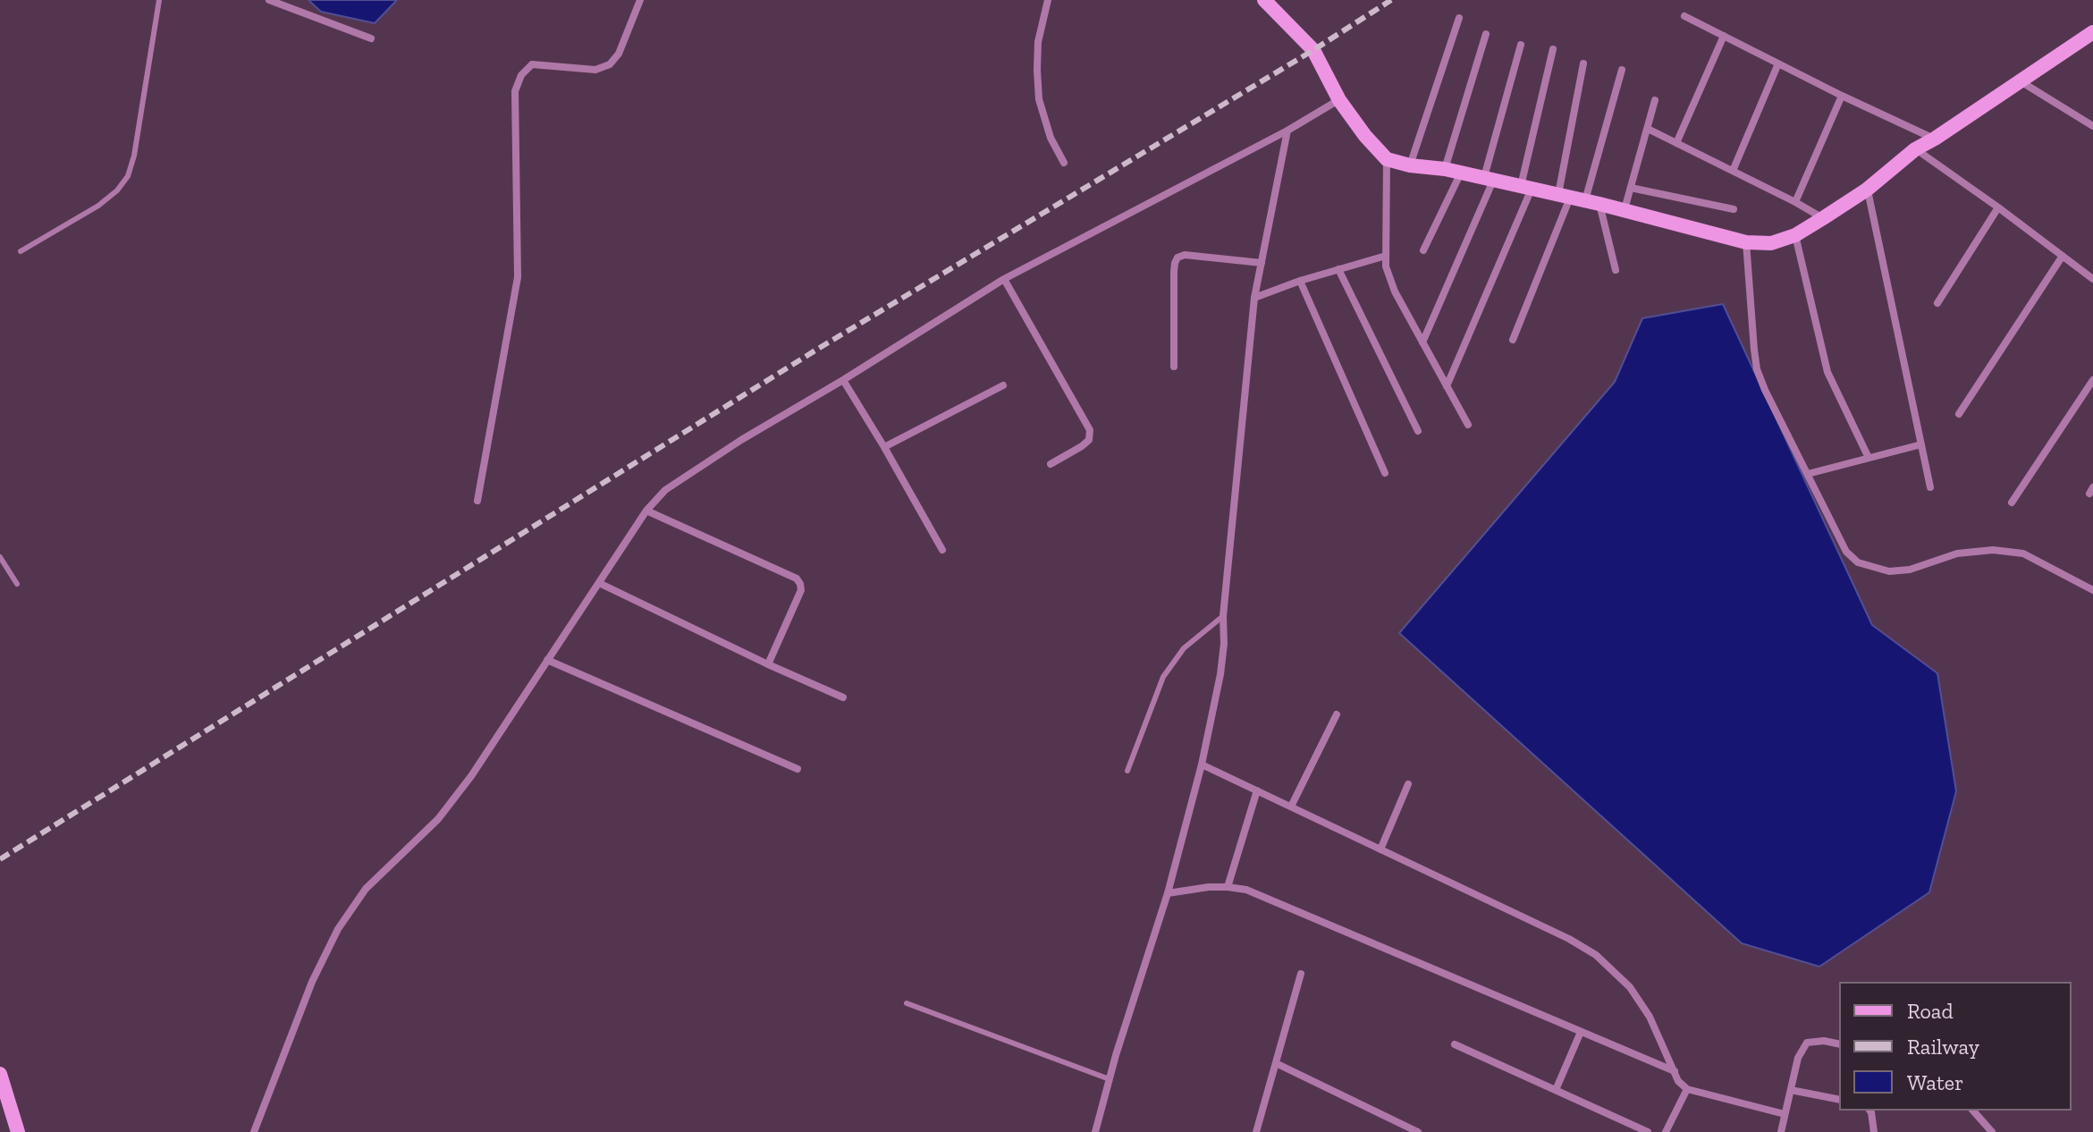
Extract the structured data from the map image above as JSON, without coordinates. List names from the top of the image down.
{
  "legend": ["Road", "Railway", "Water"]
}
